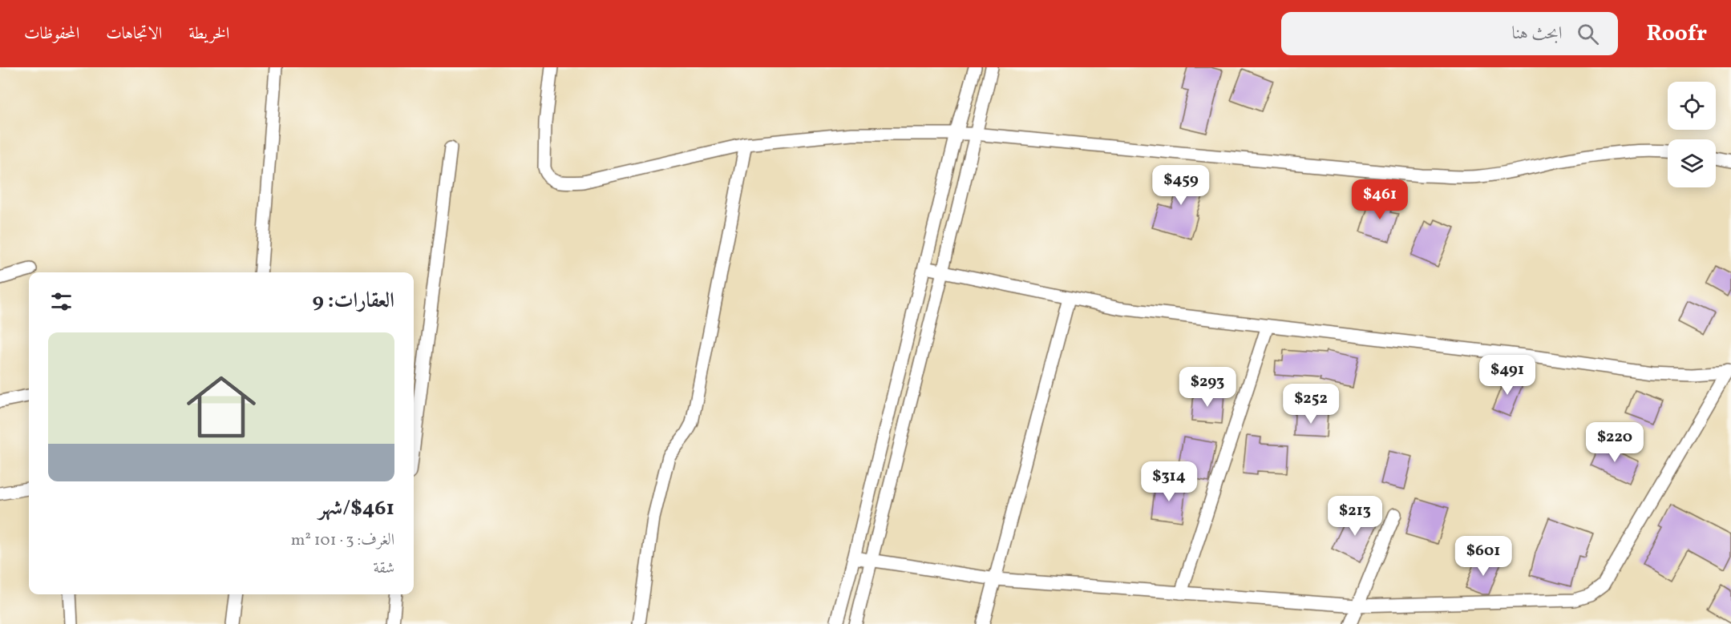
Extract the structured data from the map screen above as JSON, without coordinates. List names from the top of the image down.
{
  "page": {
    "header": "Roofr",
    "search": "ابحث هنا",
    "nav": ["الخريطة", "الاتجاهات", "المحفوظات"],
    "price": [
      "$459",
      "$461",
      "$491",
      "$293",
      "$252",
      "$220",
      "$314",
      "$213",
      "$601"
    ],
    "heading": "العقارات: 9",
    "list": [
      {
        "name": "$461/شهر",
        "note": "الغرف: 3 · 101 m² · شقة"
      }
    ]
  }
}
